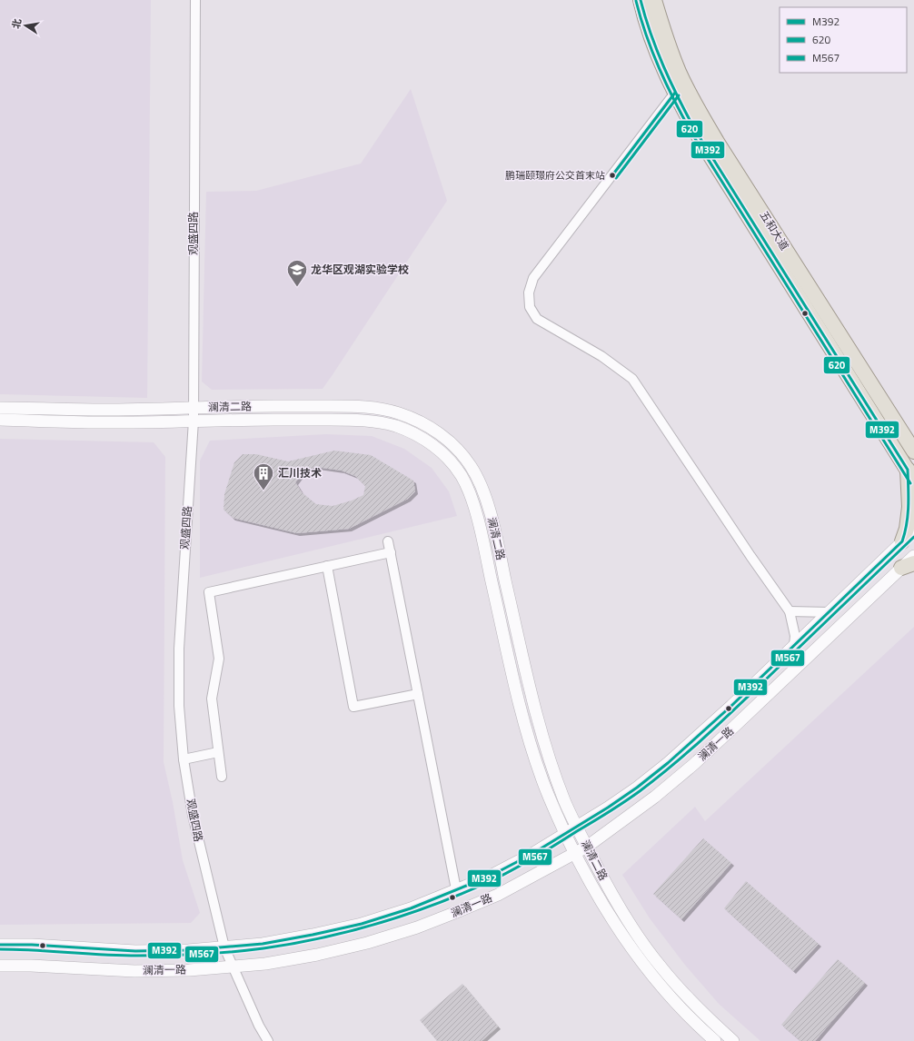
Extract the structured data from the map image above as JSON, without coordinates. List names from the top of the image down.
{
  "streets": {
    "main road": ["五和大道"],
    "street": ["观盛四路", "澜清二路", "澜清一路"]
  },
  "crossings": [
    ["观盛四路", "澜清二路"],
    ["观盛四路", "澜清一路"],
    ["澜清二路", "澜清一路"]
  ],
  "places": {
    "other": ["鹏瑞颐璟府公交首末站"],
    "school or university": ["龙华区观湖实验学校"],
    "building": ["汇川技术"]
  },
  "lines": ["transit line M392", "transit line 620", "transit line M567"],
  "legend": ["M392", "620", "M567"],
  "north": "left"
}
